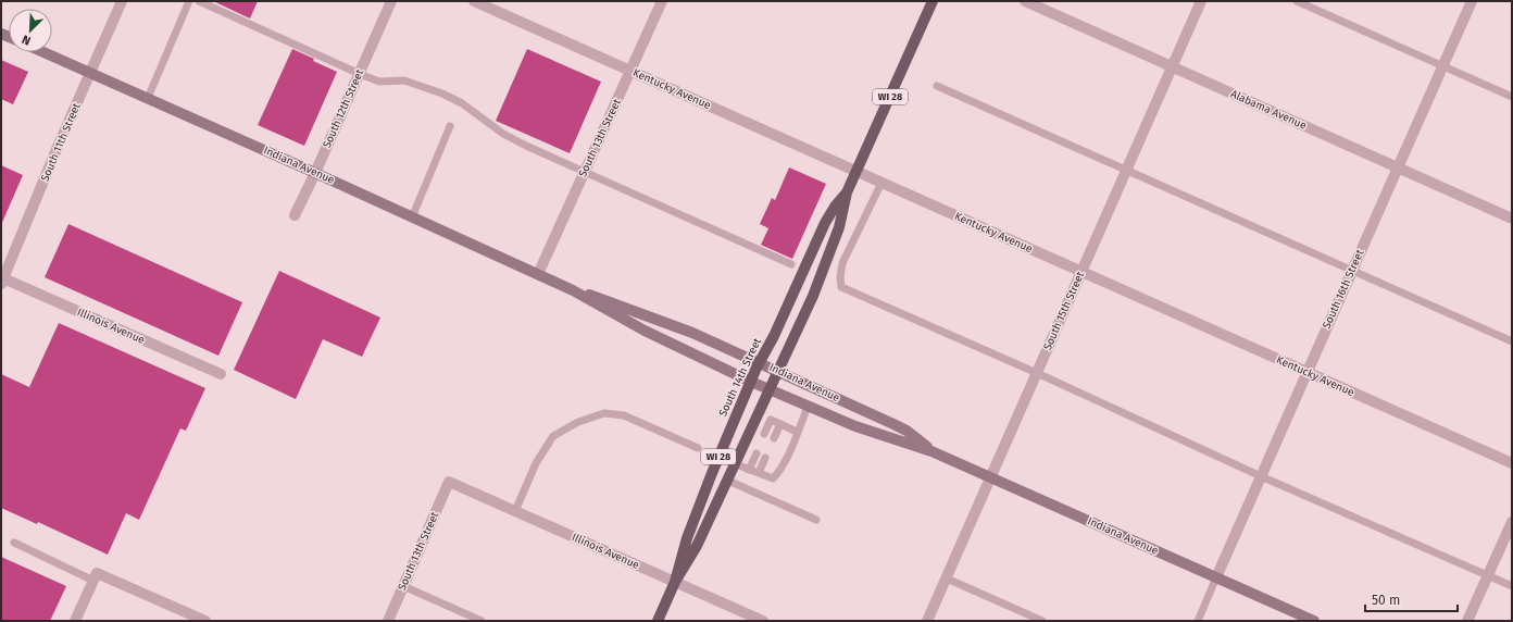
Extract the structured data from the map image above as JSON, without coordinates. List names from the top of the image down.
{
  "streets": {
    "main road": ["WI 28", "Indiana Avenue", "South 14th Street"],
    "street": [
      "Kentucky Avenue",
      "South 12th Street",
      "Alabama Avenue",
      "South 13th Street",
      "South 11th Street",
      "South 16th Street",
      "South 15th Street",
      "Illinois Avenue"
    ]
  },
  "crossings": [
    ["Kentucky Avenue", "South 13th Street"],
    ["Kentucky Avenue", "South 16th Street"],
    ["Kentucky Avenue", "South 15th Street"],
    ["South 12th Street", "Indiana Avenue"],
    ["Alabama Avenue", "South 16th Street"],
    ["Alabama Avenue", "South 15th Street"],
    ["South 13th Street", "Indiana Avenue"],
    ["South 13th Street", "Illinois Avenue"],
    ["South 11th Street", "Indiana Avenue"],
    ["South 11th Street", "Illinois Avenue"],
    ["Indiana Avenue", "South 16th Street"],
    ["Indiana Avenue", "South 15th Street"],
    ["Indiana Avenue", "South 14th Street"],
    ["Illinois Avenue", "South 14th Street"]
  ],
  "scale_bar": "50 m",
  "north": "bottom left"
}
